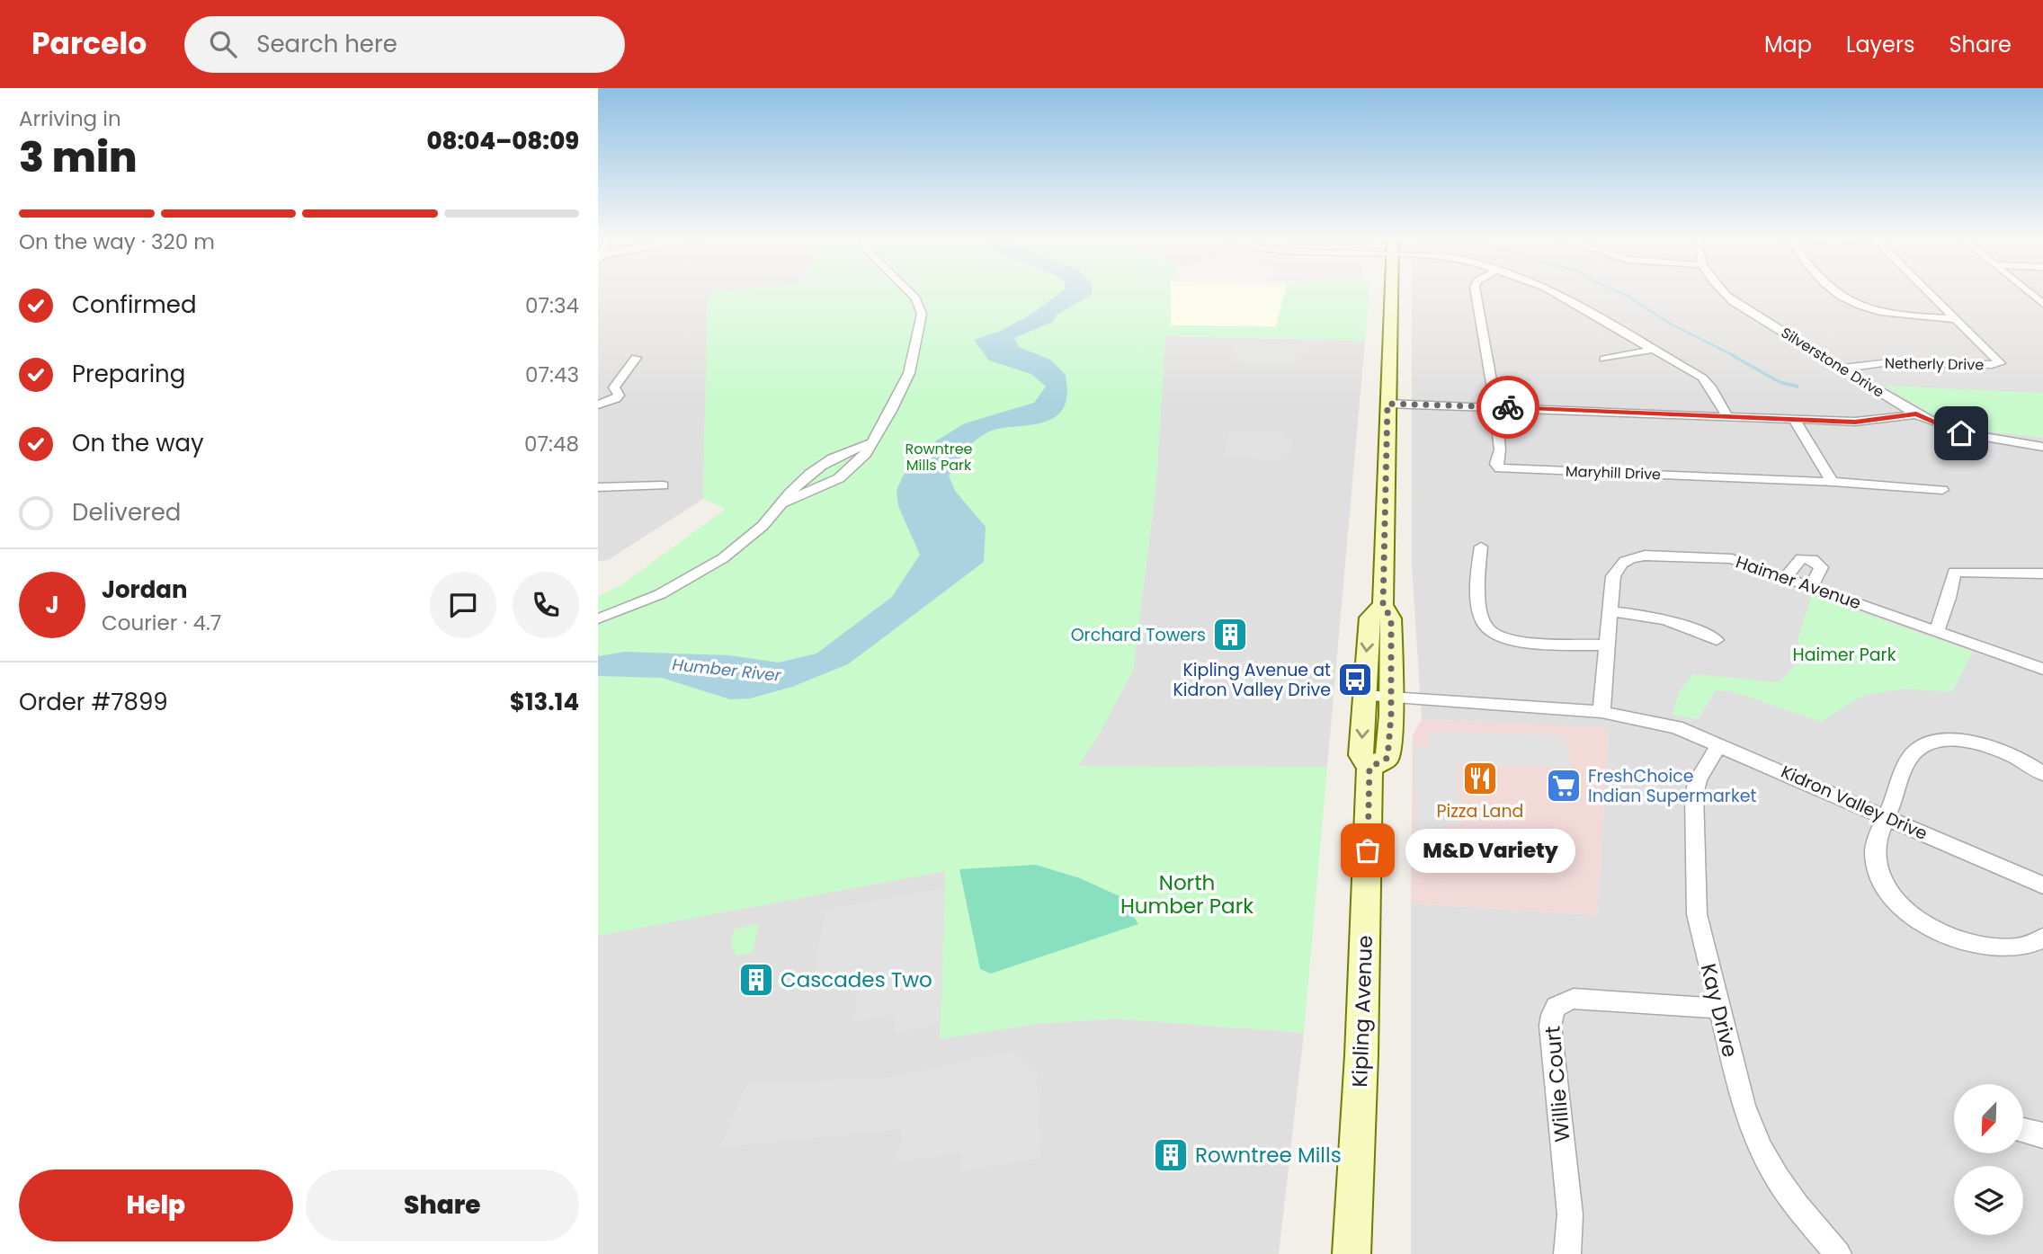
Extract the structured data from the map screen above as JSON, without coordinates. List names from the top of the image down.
{
  "streets": {
    "main road": ["Kipling Avenue"],
    "street": [
      "Silverstone Drive",
      "Netherly Drive",
      "Maryhill Drive",
      "Haimer Avenue",
      "Kidron Valley Drive",
      "Kay Drive",
      "Willie Court"
    ]
  },
  "crossings": [
    ["Silverstone Drive", "Netherly Drive"],
    ["Haimer Avenue", "Kidron Valley Drive"],
    ["Kidron Valley Drive", "Kay Drive"],
    ["Kidron Valley Drive", "Kipling Avenue"],
    ["Kay Drive", "Willie Court"]
  ],
  "water": ["Humber River"],
  "parks": ["Rowntree Mills Park", "Haimer Park", "North Humber Park"],
  "places": {
    "building": ["Orchard Towers", "Cascades Two", "Rowntree Mills"],
    "bus stop": ["Kipling Avenue at Kidron Valley Drive"],
    "restaurant": ["Pizza Land"],
    "supermarket": ["FreshChoice Indian Supermarket"],
    "other": ["M&D Variety"]
  },
  "north": "bottom left",
  "page": {
    "header": "Parcelo",
    "search": "Search here",
    "nav": ["Map", "Layers", "Share"],
    "heading": ["3 min", "Arriving in", "08:04–08:09"],
    "panel": [
      "Jordan",
      "Courier · 4.7",
      "Order #7899",
      "$13.14"
    ],
    "bar": "On the way · 320 m",
    "list": [
      ["Confirmed", "07:34"],
      ["Preparing", "07:43"],
      ["On the way", "07:48"],
      "Delivered"
    ],
    "round": "J",
    "bubble": "M&D Variety",
    "buttons": ["Help", "Share"]
  }
}
